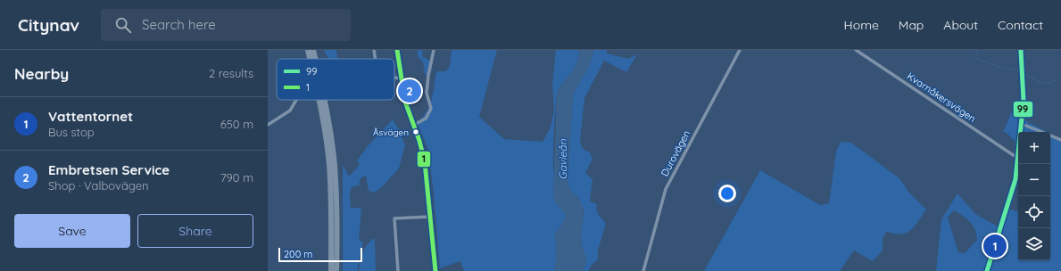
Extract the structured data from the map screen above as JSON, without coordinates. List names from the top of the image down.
{
  "streets": {
    "street": ["Kvarnåkersvägen", "Durovägen"]
  },
  "water": ["Gavleån"],
  "places": ["Åsvägen"],
  "lines": ["transit line 99", "transit line 1"],
  "legend": ["99", "1"],
  "scale_bar": "200 m",
  "page": {
    "header": "Citynav",
    "search": "Search here",
    "nav": [
      "Home",
      "Map",
      "About",
      "Contact"
    ],
    "heading": ["Nearby", "2 results"],
    "pins": ["2", "1"],
    "list": [
      {
        "mark": "1",
        "name": "Vattentornet",
        "note": "Bus stop",
        "value": "650 m"
      },
      {
        "mark": "2",
        "name": "Embretsen Service",
        "note": "Shop · Valbovägen",
        "value": "790 m"
      }
    ],
    "map_buttons": ["+", "−"],
    "buttons": ["Save", "Share"],
    "scale": "200 m"
  }
}
